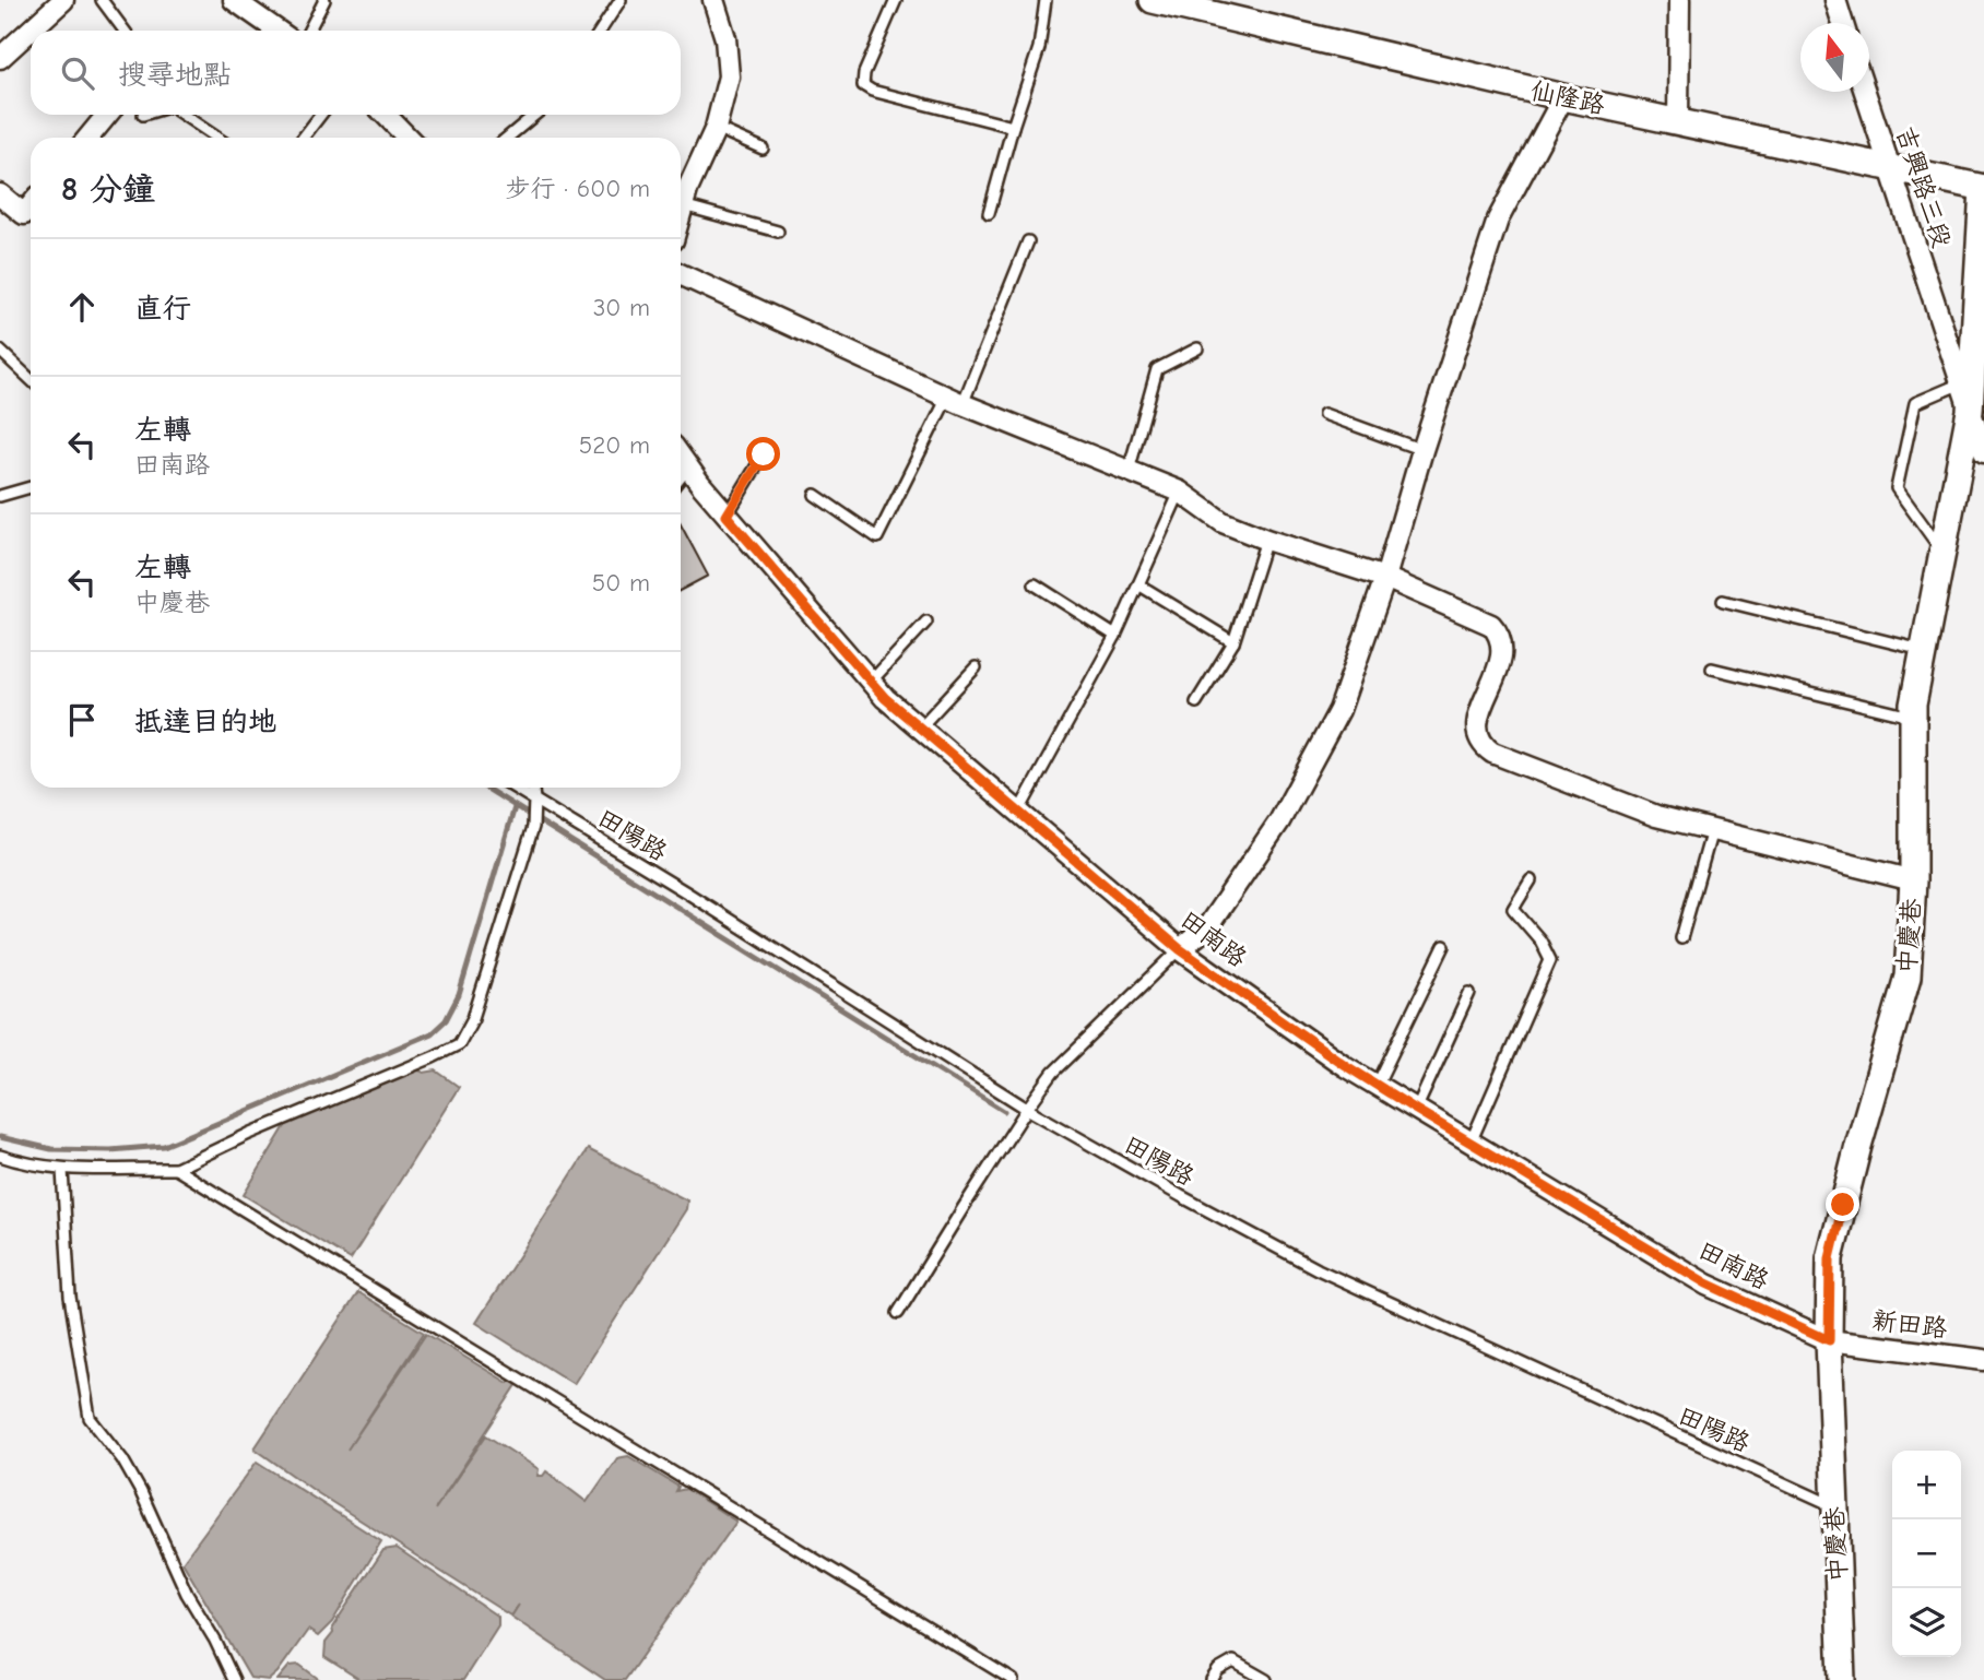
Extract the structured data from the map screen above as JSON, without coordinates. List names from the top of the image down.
{
  "streets": {
    "street": [
      "仙隆路",
      "吉興路三段",
      "中慶巷",
      "田南路",
      "新田路"
    ],
    "lane": ["田陽路"]
  },
  "crossings": [
    ["仙隆路", "吉興路三段"],
    ["仙隆路", "中慶巷"],
    ["吉興路三段", "中慶巷"],
    ["田陽路", "中慶巷"],
    ["中慶巷", "田南路"],
    ["中慶巷", "新田路"],
    ["田南路", "新田路"]
  ],
  "north": "top",
  "page": {
    "search": "搜尋地點",
    "heading": ["8 分鐘", "步行 · 600 m"],
    "list": [
      ["直行", "30 m"],
      ["左轉", "田南路", "520 m"],
      ["左轉", "中慶巷", "50 m"],
      "抵達目的地"
    ],
    "map_buttons": ["+", "−"]
  }
}
